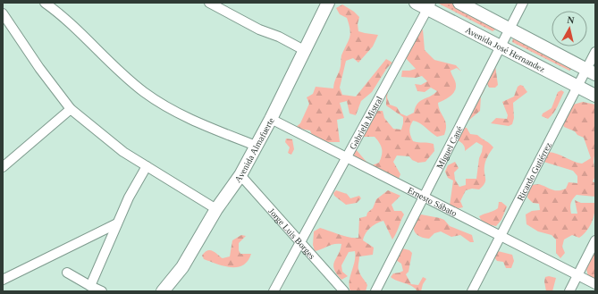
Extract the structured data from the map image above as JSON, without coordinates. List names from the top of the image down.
{
  "streets": {
    "street": [
      "Avenida José Hernandez",
      "Gabriela Mistral",
      "Miguel Cané",
      "Avenida Almafuerte",
      "Ricardo Gutiérrez",
      "Ernesto Sábato",
      "Jorge Luis Borges"
    ]
  },
  "crossings": [
    ["Avenida José Hernandez", "Gabriela Mistral"],
    ["Avenida José Hernandez", "Miguel Cané"],
    ["Avenida José Hernandez", "Ricardo Gutiérrez"],
    ["Gabriela Mistral", "Ernesto Sábato"],
    ["Gabriela Mistral", "Jorge Luis Borges"],
    ["Miguel Cané", "Ernesto Sábato"],
    ["Avenida Almafuerte", "Ernesto Sábato"],
    ["Avenida Almafuerte", "Jorge Luis Borges"],
    ["Ricardo Gutiérrez", "Ernesto Sábato"]
  ],
  "north": "top"
}
